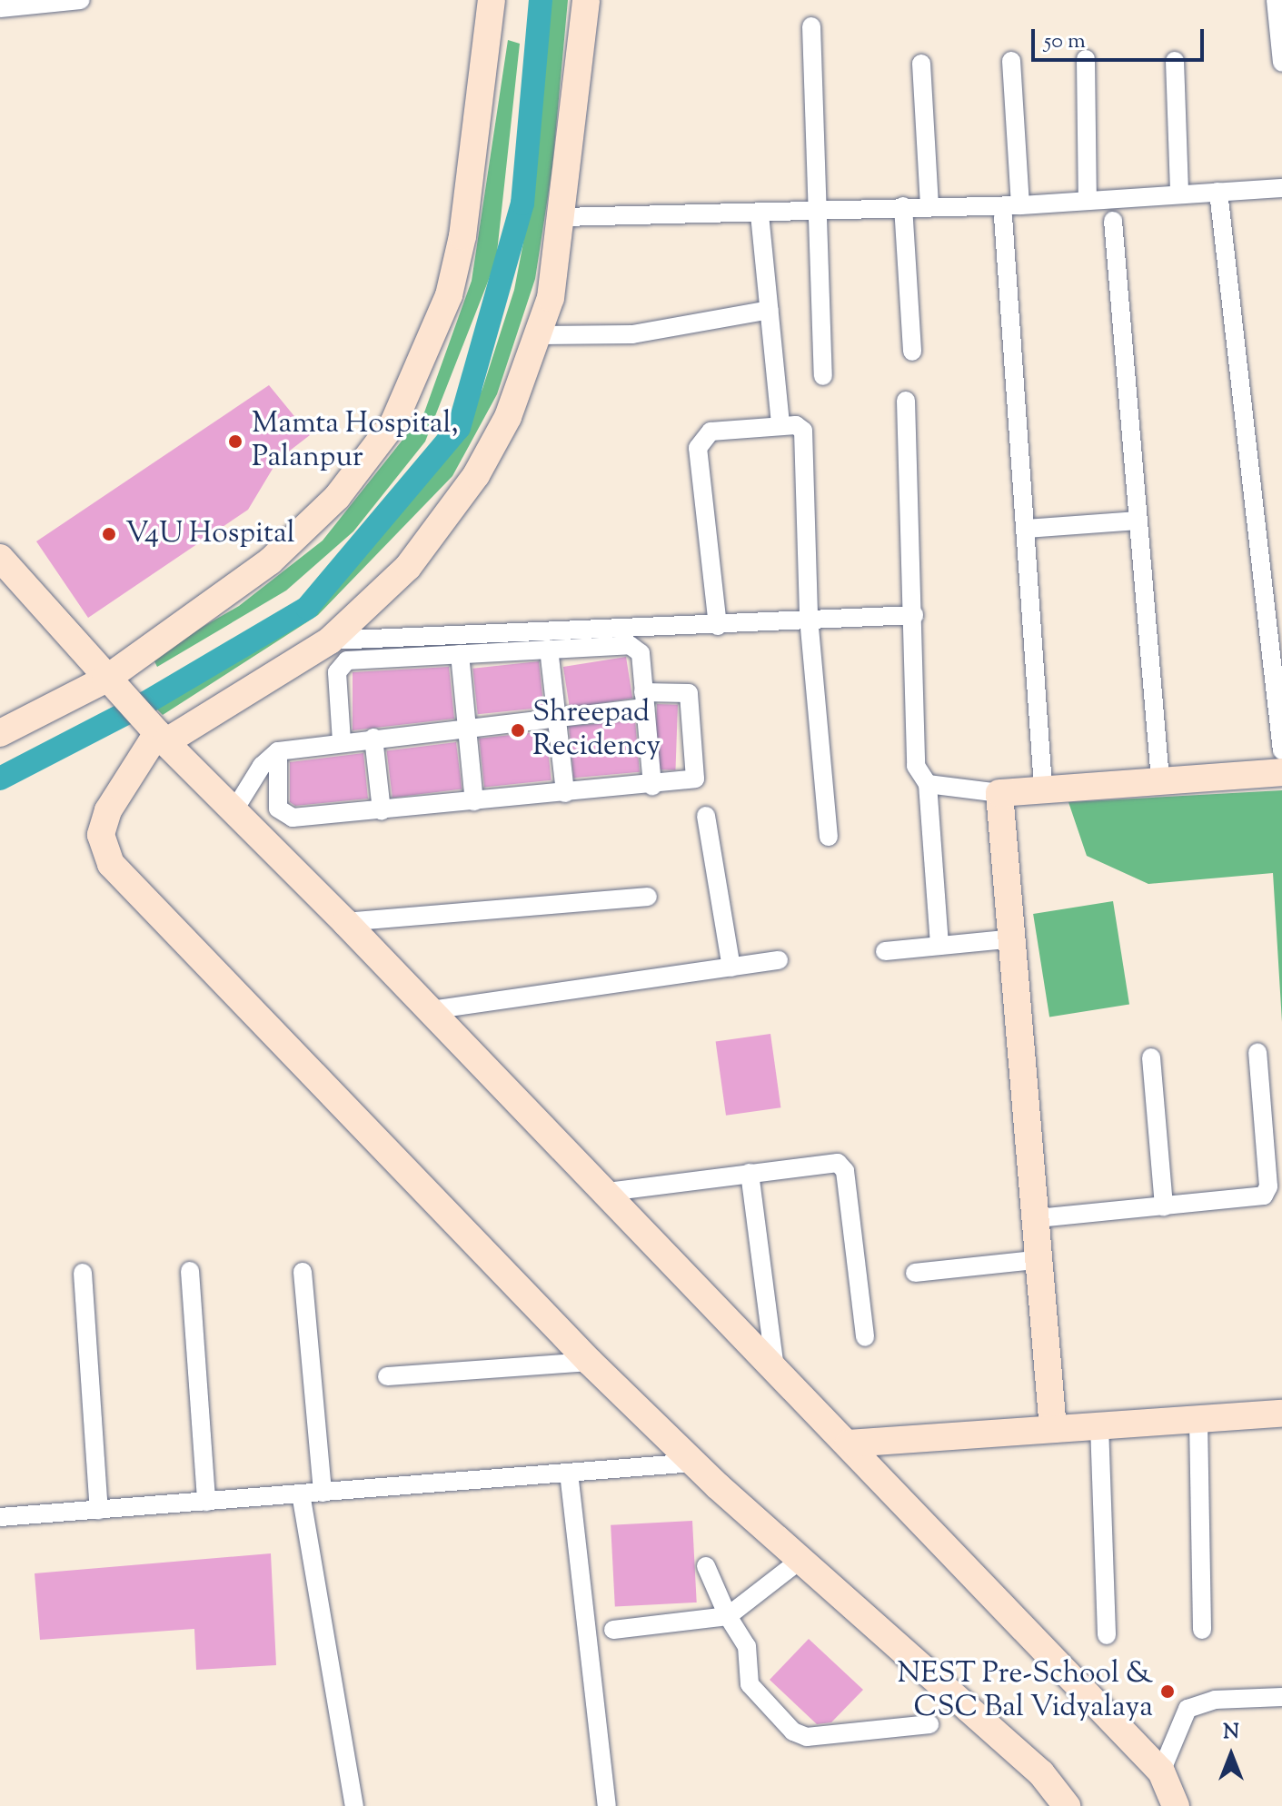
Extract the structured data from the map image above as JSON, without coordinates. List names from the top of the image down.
{
  "places": [
    "Mamta Hospital, Palanpur",
    "V4U Hospital",
    "Shreepad Recidency",
    "NEST Pre-School & CSC Bal Vidyalaya"
  ],
  "scale_bar": "50 m",
  "north": "top"
}
